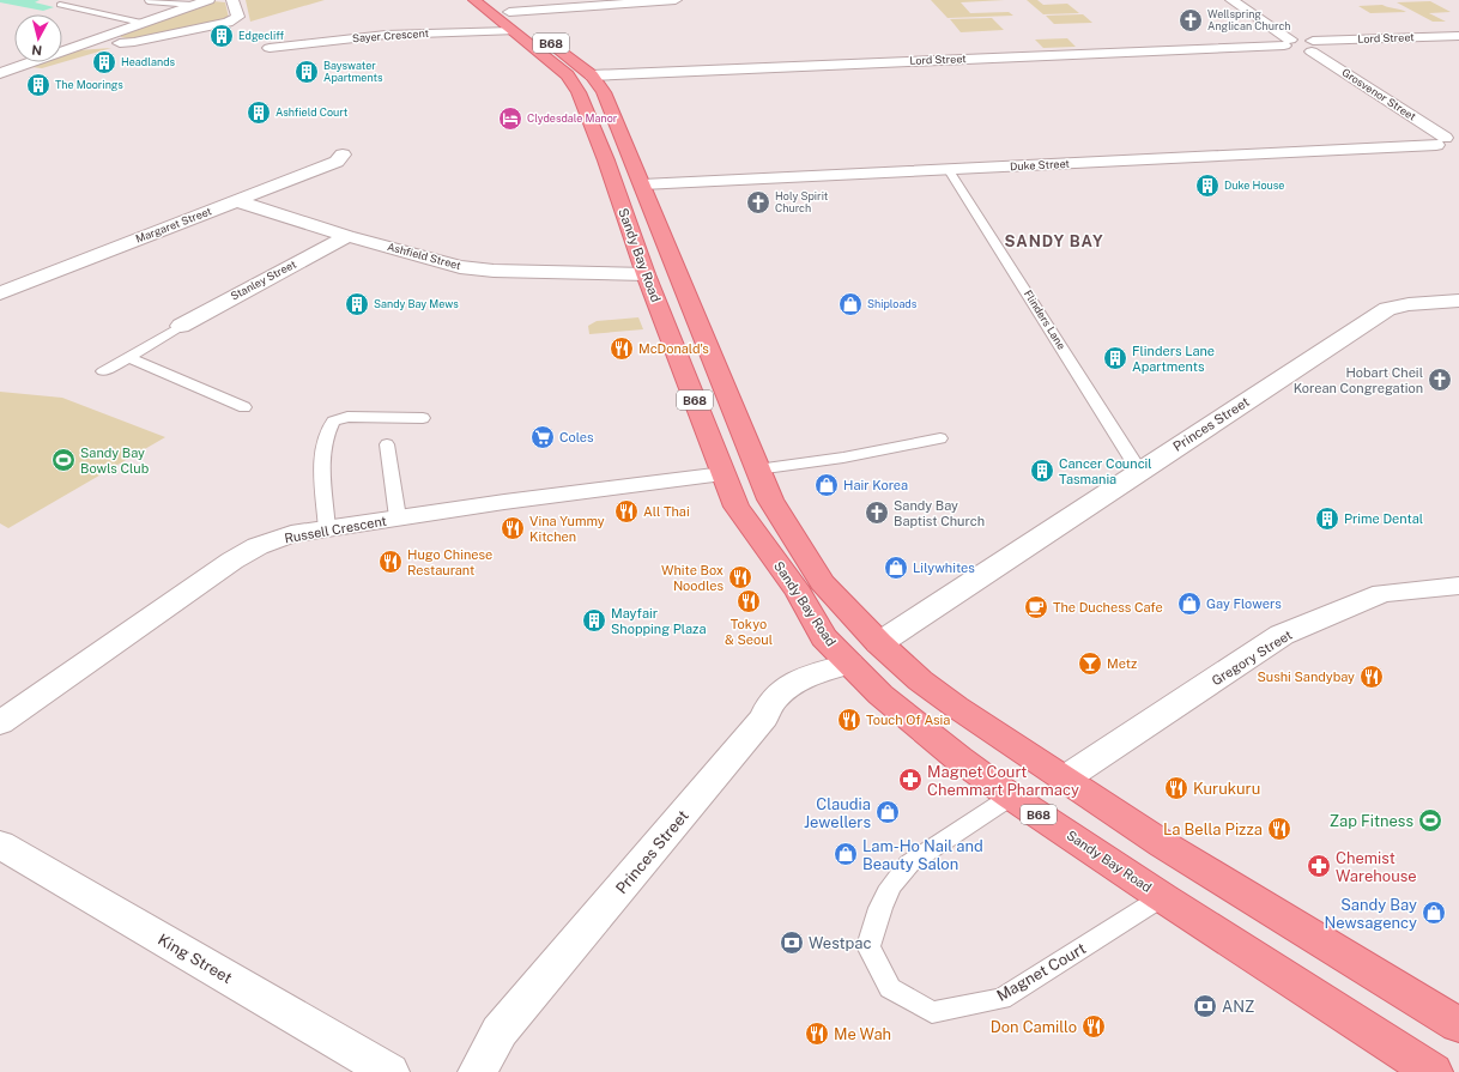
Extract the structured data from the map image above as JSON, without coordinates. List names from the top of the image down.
{
  "streets": {
    "main road": ["B68", "Sandy Bay Road"],
    "street": [
      "Sayer Crescent",
      "Lord Street",
      "Grosvenor Street",
      "Duke Street",
      "Margaret Street",
      "Ashfield Street",
      "Stanley Street",
      "Princes Street",
      "Russell Crescent",
      "Gregory Street",
      "King Street"
    ],
    "lane": ["Flinders Lane", "Magnet Court"]
  },
  "crossings": [
    ["Sayer Crescent", "Sandy Bay Road"],
    ["Lord Street", "Grosvenor Street"],
    ["Lord Street", "Sandy Bay Road"],
    ["Grosvenor Street", "Duke Street"],
    ["Duke Street", "Sandy Bay Road"],
    ["Duke Street", "Flinders Lane"],
    ["Margaret Street", "Ashfield Street"],
    ["Sandy Bay Road", "Ashfield Street"],
    ["Sandy Bay Road", "Princes Street"],
    ["Sandy Bay Road", "Russell Crescent"],
    ["Sandy Bay Road", "Gregory Street"],
    ["Sandy Bay Road", "Magnet Court"],
    ["Ashfield Street", "Stanley Street"],
    ["Flinders Lane", "Princes Street"]
  ],
  "districts": ["SANDY BAY"],
  "places": {
    "church": [
      "Wellspring Anglican Church",
      "Holy Spirit Church",
      "Hobart Cheil Korean Congregation",
      "Sandy Bay Baptist Church"
    ],
    "building": [
      "Edgecliff",
      "Headlands",
      "Bayswater Apartments",
      "The Moorings",
      "Ashfield Court",
      "Duke House",
      "Sandy Bay Mews",
      "Flinders Lane Apartments",
      "Cancer Council Tasmania",
      "Prime Dental",
      "Mayfair Shopping Plaza"
    ],
    "hotel": ["Clydesdale Manor"],
    "shop": [
      "Shiploads",
      "Hair Korea",
      "Lilywhites",
      "Gay Flowers",
      "Claudia Jewellers",
      "Lam-Ho Nail and Beauty Salon",
      "Sandy Bay Newsagency"
    ],
    "restaurant": [
      "McDonald's",
      "All Thai",
      "Vina Yummy Kitchen",
      "Hugo Chinese Restaurant",
      "White Box Noodles",
      "Tokyo & Seoul",
      "Sushi Sandybay",
      "Touch Of Asia",
      "Kurukuru",
      "La Bella Pizza",
      "Don Camillo",
      "Me Wah"
    ],
    "supermarket": ["Coles"],
    "sports": ["Sandy Bay Bowls Club", "Zap Fitness"],
    "cafe": ["The Duchess Cafe"],
    "bar": ["Metz"],
    "pharmacy": ["Magnet Court Chemmart Pharmacy", "Chemist Warehouse"],
    "bank": ["Westpac", "ANZ"]
  },
  "north": "bottom"
}
